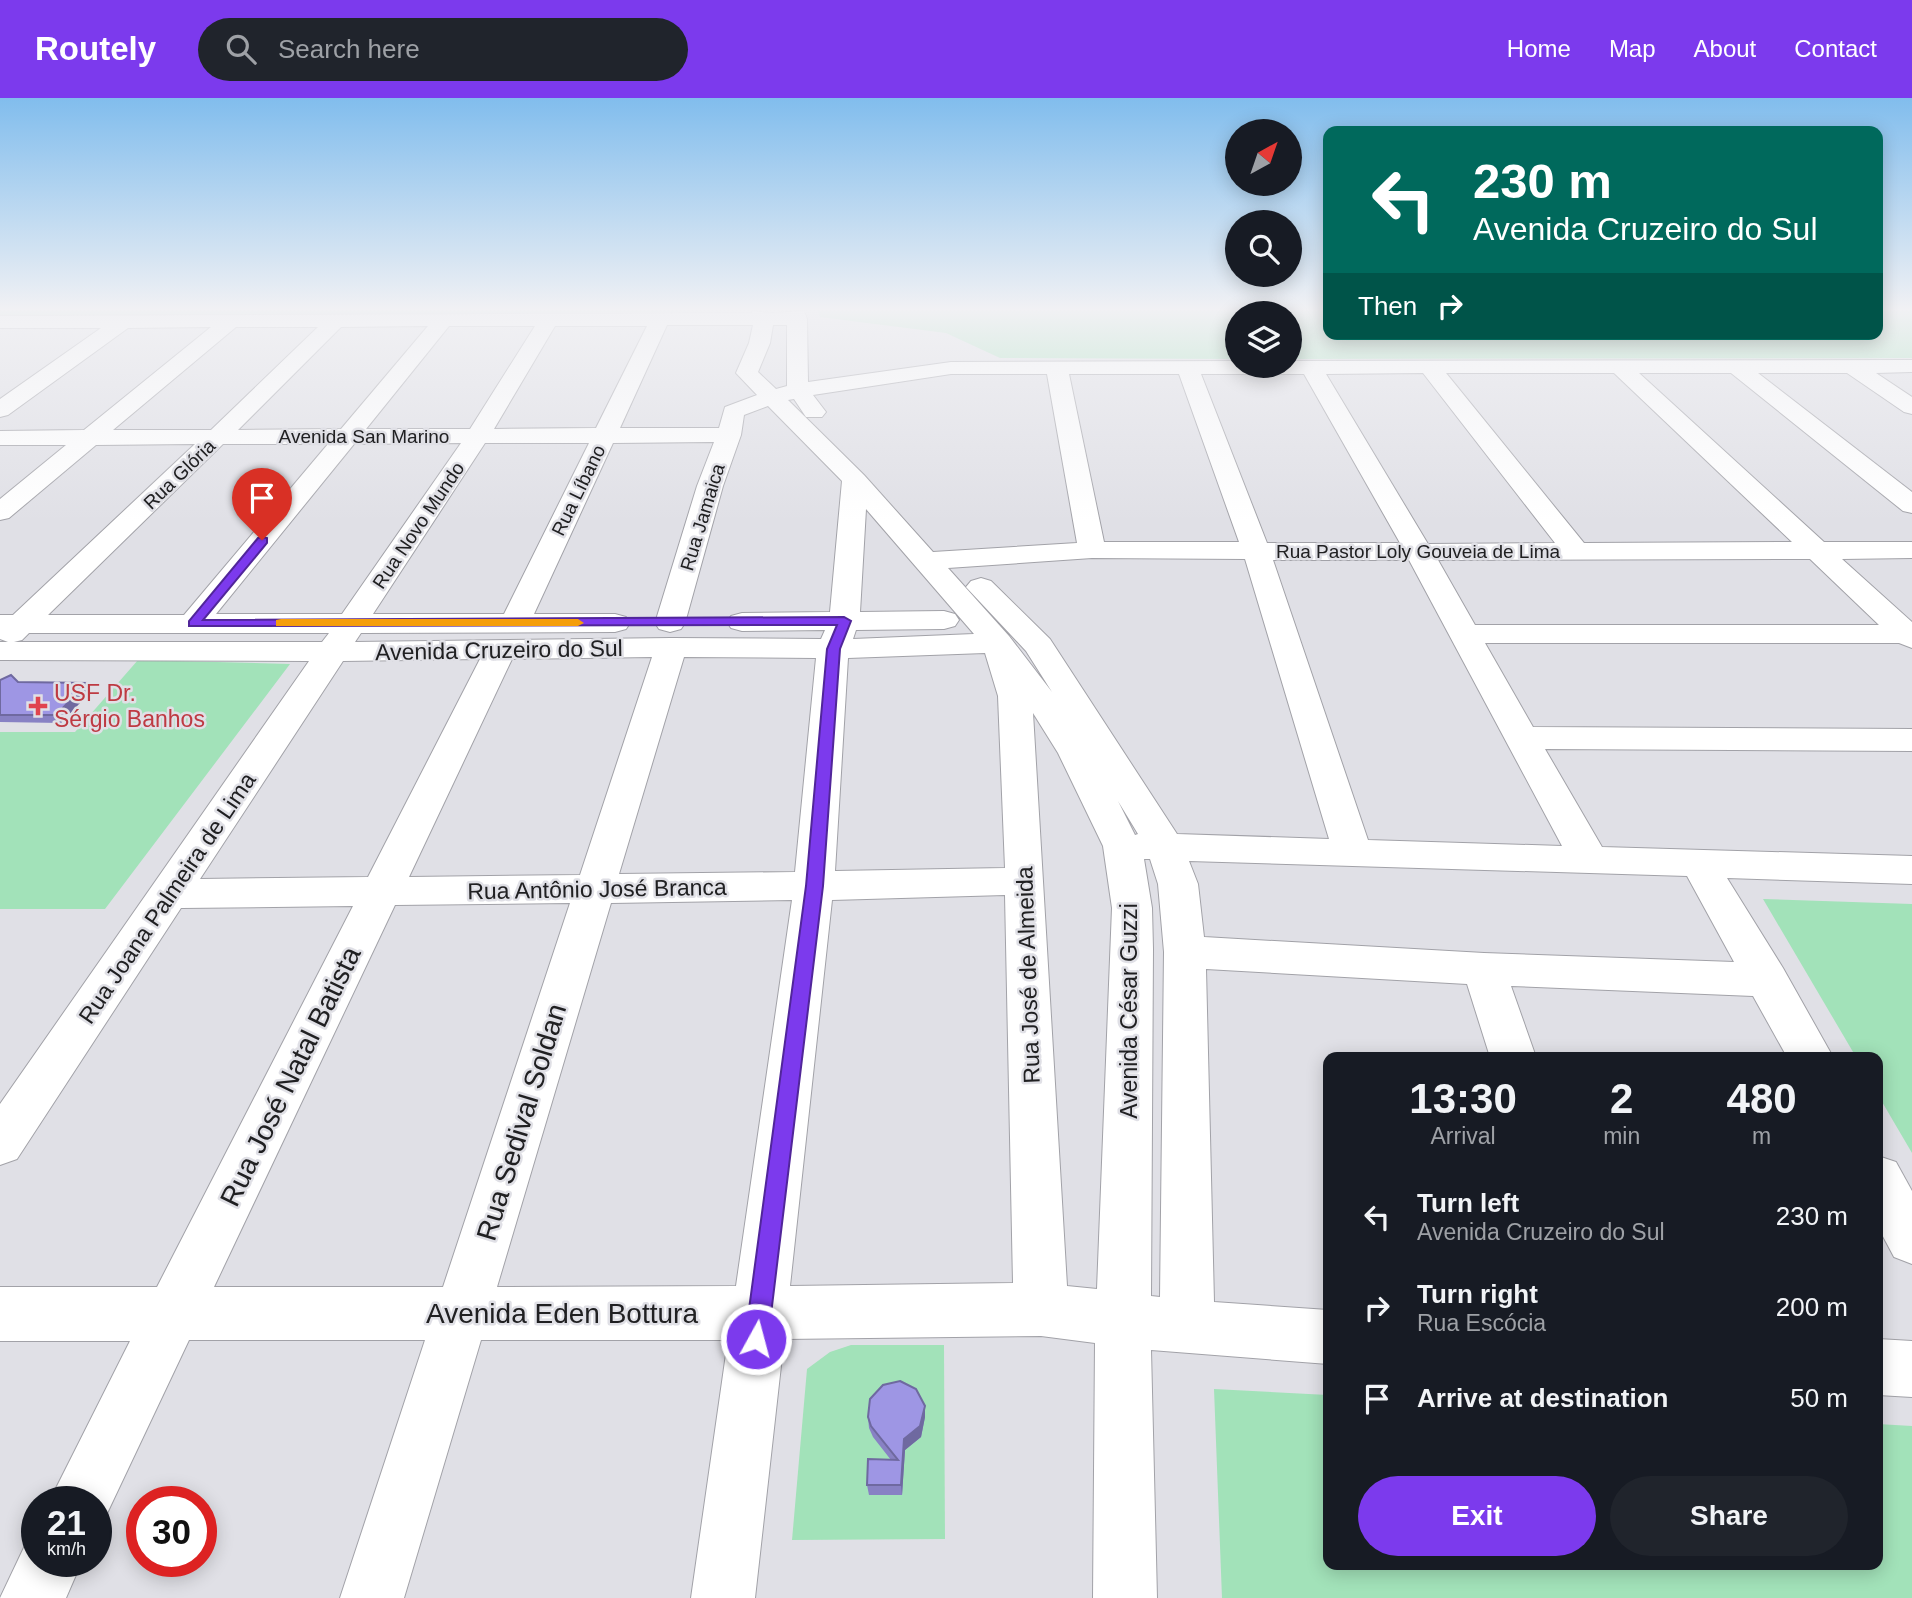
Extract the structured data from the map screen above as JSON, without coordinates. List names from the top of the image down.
{
  "streets": {
    "street": [
      "Avenida San Marino",
      "Rua Glória",
      "Rua Líbano",
      "Rua Jamaica",
      "Rua Novo Mundo",
      "Rua Pastor Loly Gouveia de Lima",
      "Avenida Cruzeiro do Sul",
      "Rua Antônio José Branca",
      "Rua Joana Palmeira de Lima",
      "Rua José de Almeida",
      "Avenida César Guzzi",
      "Rua José Natal Batista",
      "Rua Sedival Soldan",
      "Avenida Eden Bottura"
    ]
  },
  "crossings": [
    ["Avenida San Marino", "Rua Glória"],
    ["Avenida San Marino", "Rua Líbano"],
    ["Avenida San Marino", "Rua Jamaica"],
    ["Avenida San Marino", "Rua Novo Mundo"],
    ["Rua Glória", "Avenida Cruzeiro do Sul"],
    ["Rua Líbano", "Avenida Cruzeiro do Sul"],
    ["Rua Líbano", "Rua José Natal Batista"],
    ["Rua Jamaica", "Avenida Cruzeiro do Sul"],
    ["Rua Jamaica", "Avenida César Guzzi"],
    ["Rua Jamaica", "Rua Sedival Soldan"],
    ["Rua Novo Mundo", "Avenida Cruzeiro do Sul"],
    ["Rua Novo Mundo", "Rua Joana Palmeira de Lima"],
    ["Rua Pastor Loly Gouveia de Lima", "Avenida César Guzzi"],
    ["Avenida Cruzeiro do Sul", "Rua Joana Palmeira de Lima"],
    ["Avenida Cruzeiro do Sul", "Rua José de Almeida"],
    ["Avenida Cruzeiro do Sul", "Avenida César Guzzi"],
    ["Avenida Cruzeiro do Sul", "Rua José Natal Batista"],
    ["Avenida Cruzeiro do Sul", "Rua Sedival Soldan"],
    ["Rua Antônio José Branca", "Rua Joana Palmeira de Lima"],
    ["Rua Antônio José Branca", "Rua José de Almeida"],
    ["Rua Antônio José Branca", "Rua José Natal Batista"],
    ["Rua Antônio José Branca", "Rua Sedival Soldan"],
    ["Rua José de Almeida", "Avenida César Guzzi"],
    ["Rua José de Almeida", "Avenida Eden Bottura"],
    ["Avenida César Guzzi", "Avenida Eden Bottura"],
    ["Rua José Natal Batista", "Avenida Eden Bottura"],
    ["Rua Sedival Soldan", "Avenida Eden Bottura"]
  ],
  "places": {
    "health": ["USF Dr. Sérgio Banhos"]
  },
  "north": "top right",
  "page": {
    "header": "Routely",
    "search": "Search here",
    "nav": [
      "Home",
      "Map",
      "About",
      "Contact"
    ],
    "turn": ["230 m", "Avenida Cruzeiro do Sul"],
    "then": "Then",
    "eta": [
      "13:30",
      "Arrival",
      "2",
      "min",
      "480",
      "m"
    ],
    "list": [
      {
        "name": "Turn left",
        "note": "Avenida Cruzeiro do Sul",
        "value": "230 m"
      },
      {
        "name": "Turn right",
        "note": "Rua Escócia",
        "value": "200 m"
      },
      {
        "name": "Arrive at destination",
        "value": "50 m"
      }
    ],
    "buttons": ["Exit", "Share"],
    "speed": "21 km/h",
    "limit": "30"
  }
}
